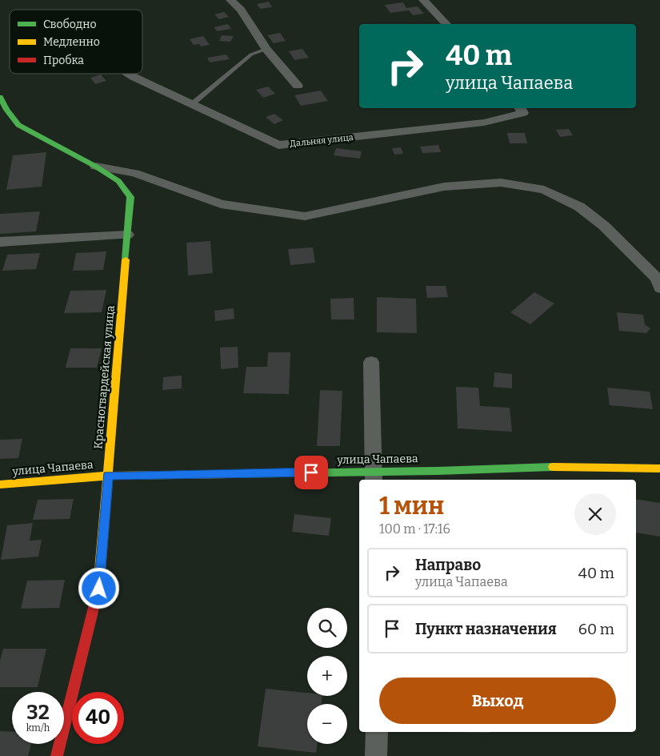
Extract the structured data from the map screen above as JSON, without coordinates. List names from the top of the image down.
{
  "streets": {
    "street": ["Дальняя улица", "Красногвардейская улица", "улица Чапаева"]
  },
  "crossings": [
    ["Красногвардейская улица", "улица Чапаева"]
  ],
  "legend": ["Свободно", "Медленно", "Пробка"],
  "page": {
    "turn": ["40 m", "улица Чапаева"],
    "heading": ["1 мин", "100 m · 17:16"],
    "list": [
      {
        "name": "Направо",
        "note": "улица Чапаева",
        "value": "40 m"
      },
      {
        "name": "Пункт назначения",
        "value": "60 m"
      }
    ],
    "map_buttons": ["+", "−"],
    "buttons": "Выход",
    "speed": "32 km/h",
    "limit": "40"
  }
}
